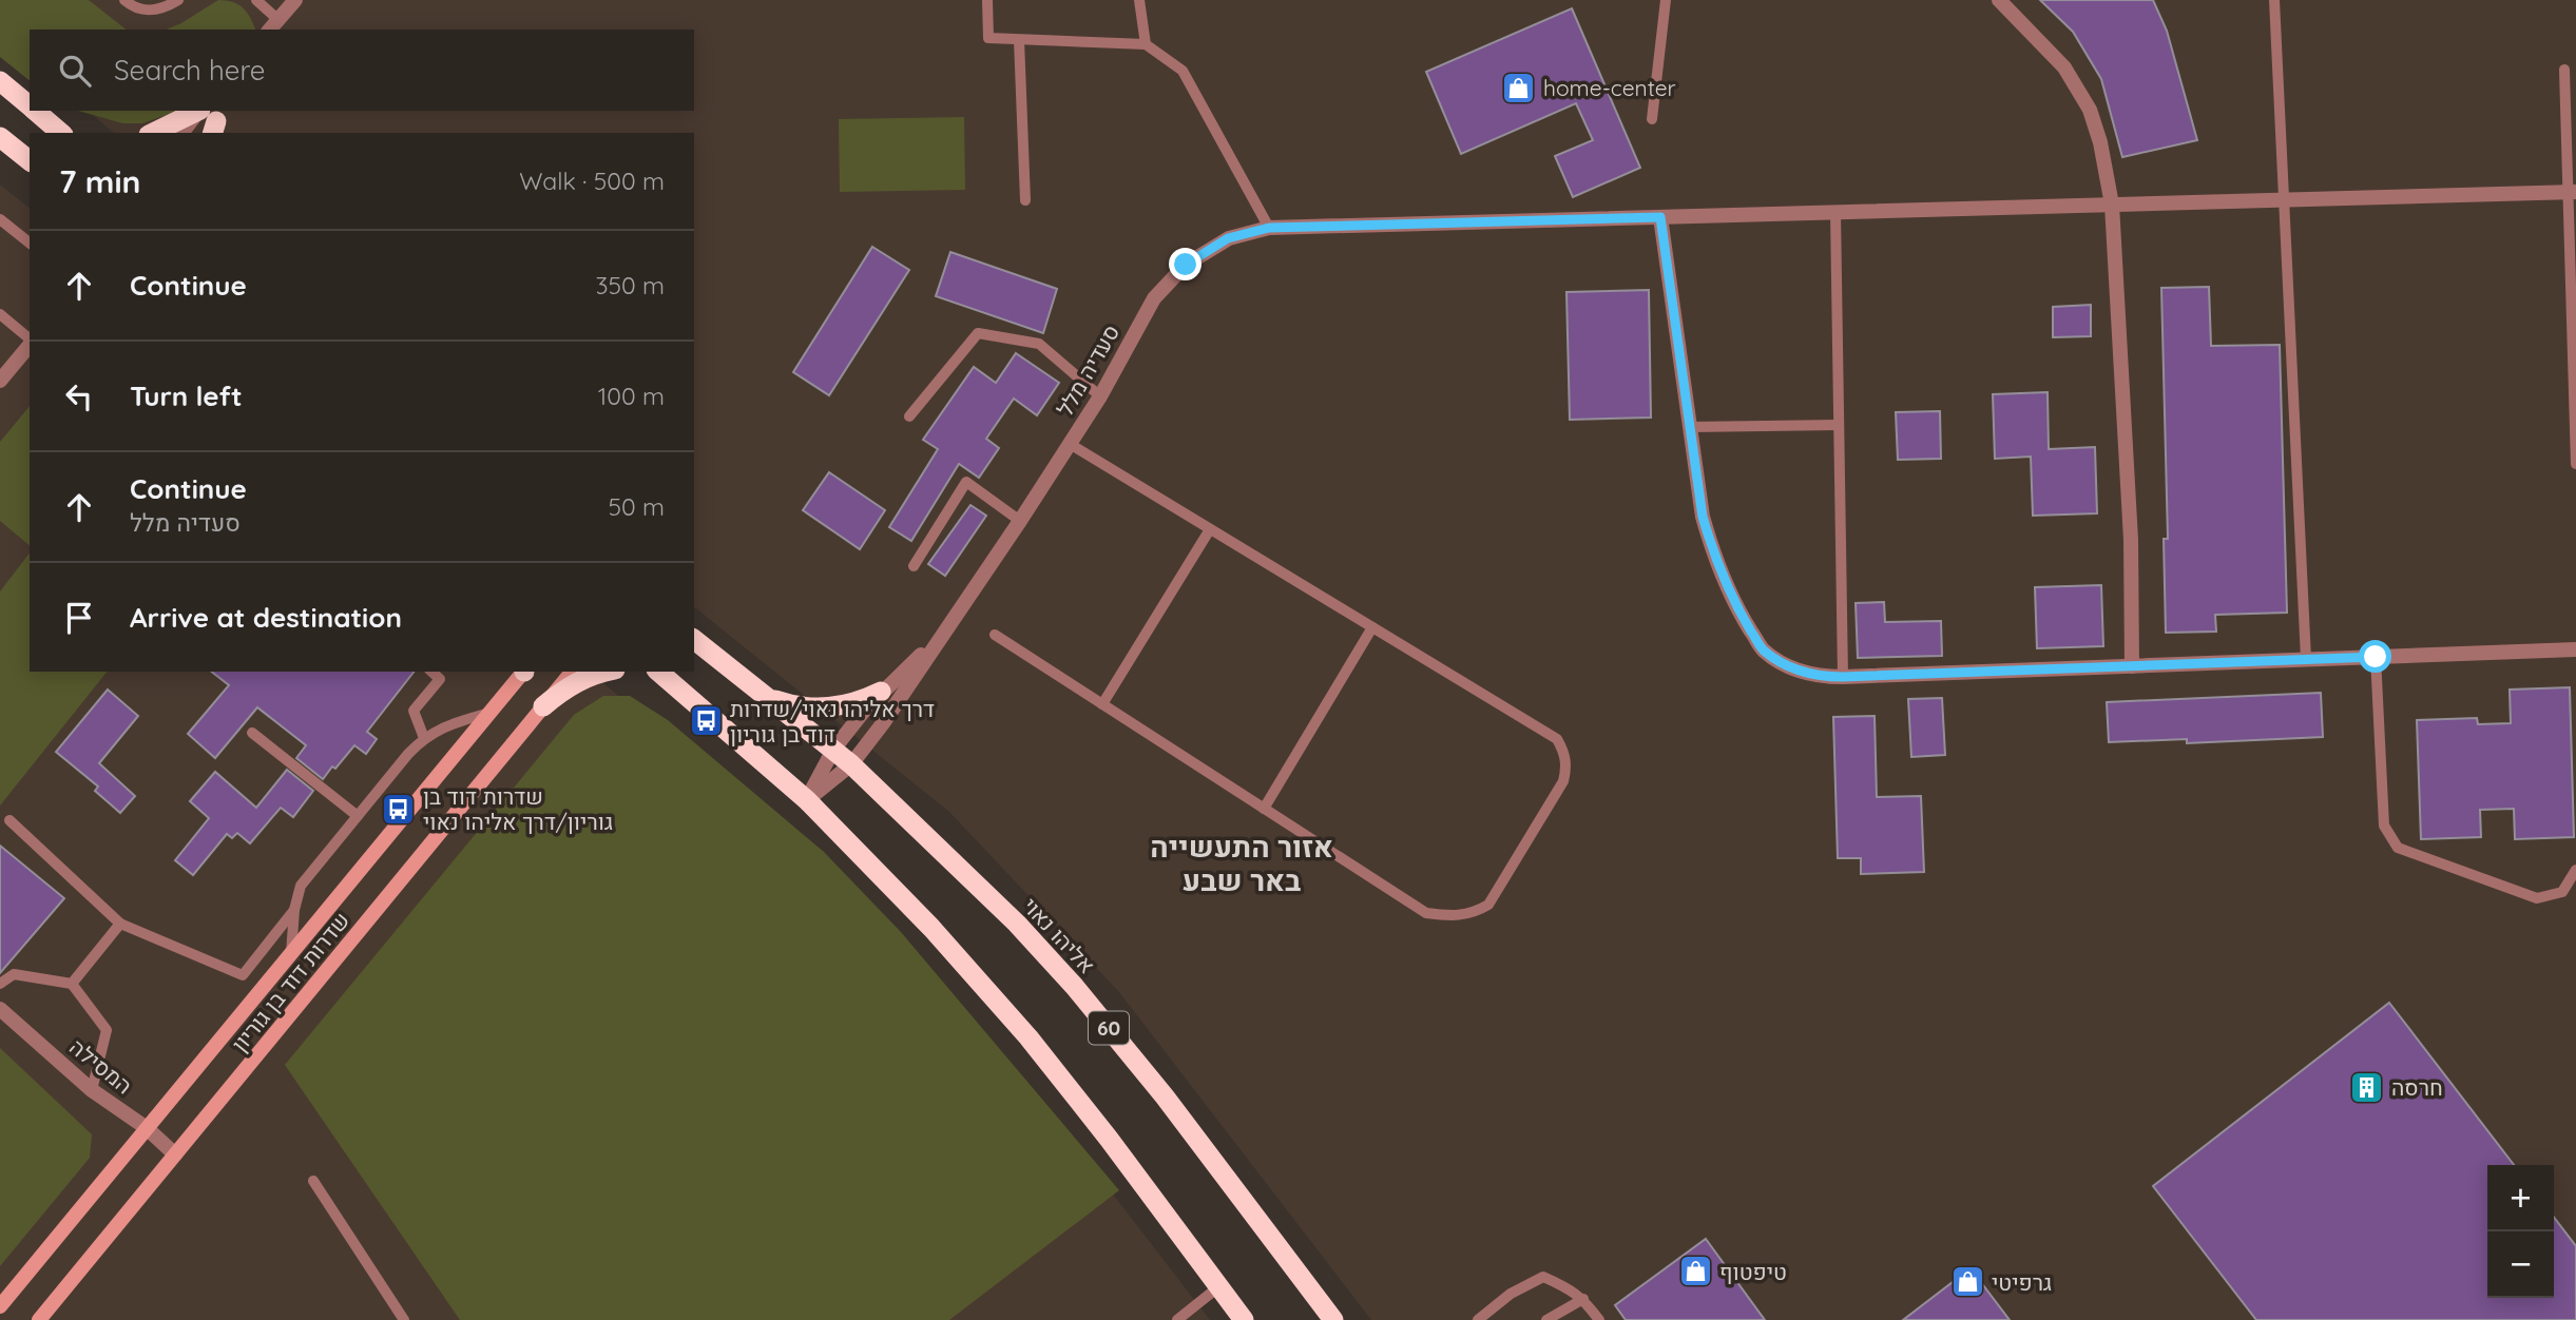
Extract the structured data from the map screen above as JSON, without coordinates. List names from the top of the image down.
{
  "streets": {
    "highway": ["אליהו נאוי", "60"],
    "main road": ["שדרות דוד בן גוריון"],
    "street": ["סעדיה מלל", "המסילה"]
  },
  "crossings": [
    ["סעדיה מלל", "אליהו נאוי"],
    ["שדרות דוד בן גוריון", "המסילה"]
  ],
  "districts": ["אזור התעשייה באר שבע"],
  "places": {
    "shop": ["home-center", "טיפטוף", "גרפיטי"],
    "bus stop": ["דרך אליהו נאוי/שדרות דוד בן גוריון", "שדרות דוד בן גוריון/דרך אליהו נאוי"],
    "building": ["חרסה"]
  },
  "page": {
    "search": "Search here",
    "heading": ["7 min", "Walk · 500 m"],
    "list": [
      ["Continue", "350 m"],
      ["Turn left", "100 m"],
      ["Continue", "סעדיה מלל", "50 m"],
      "Arrive at destination"
    ],
    "map_buttons": ["+", "−"]
  }
}
